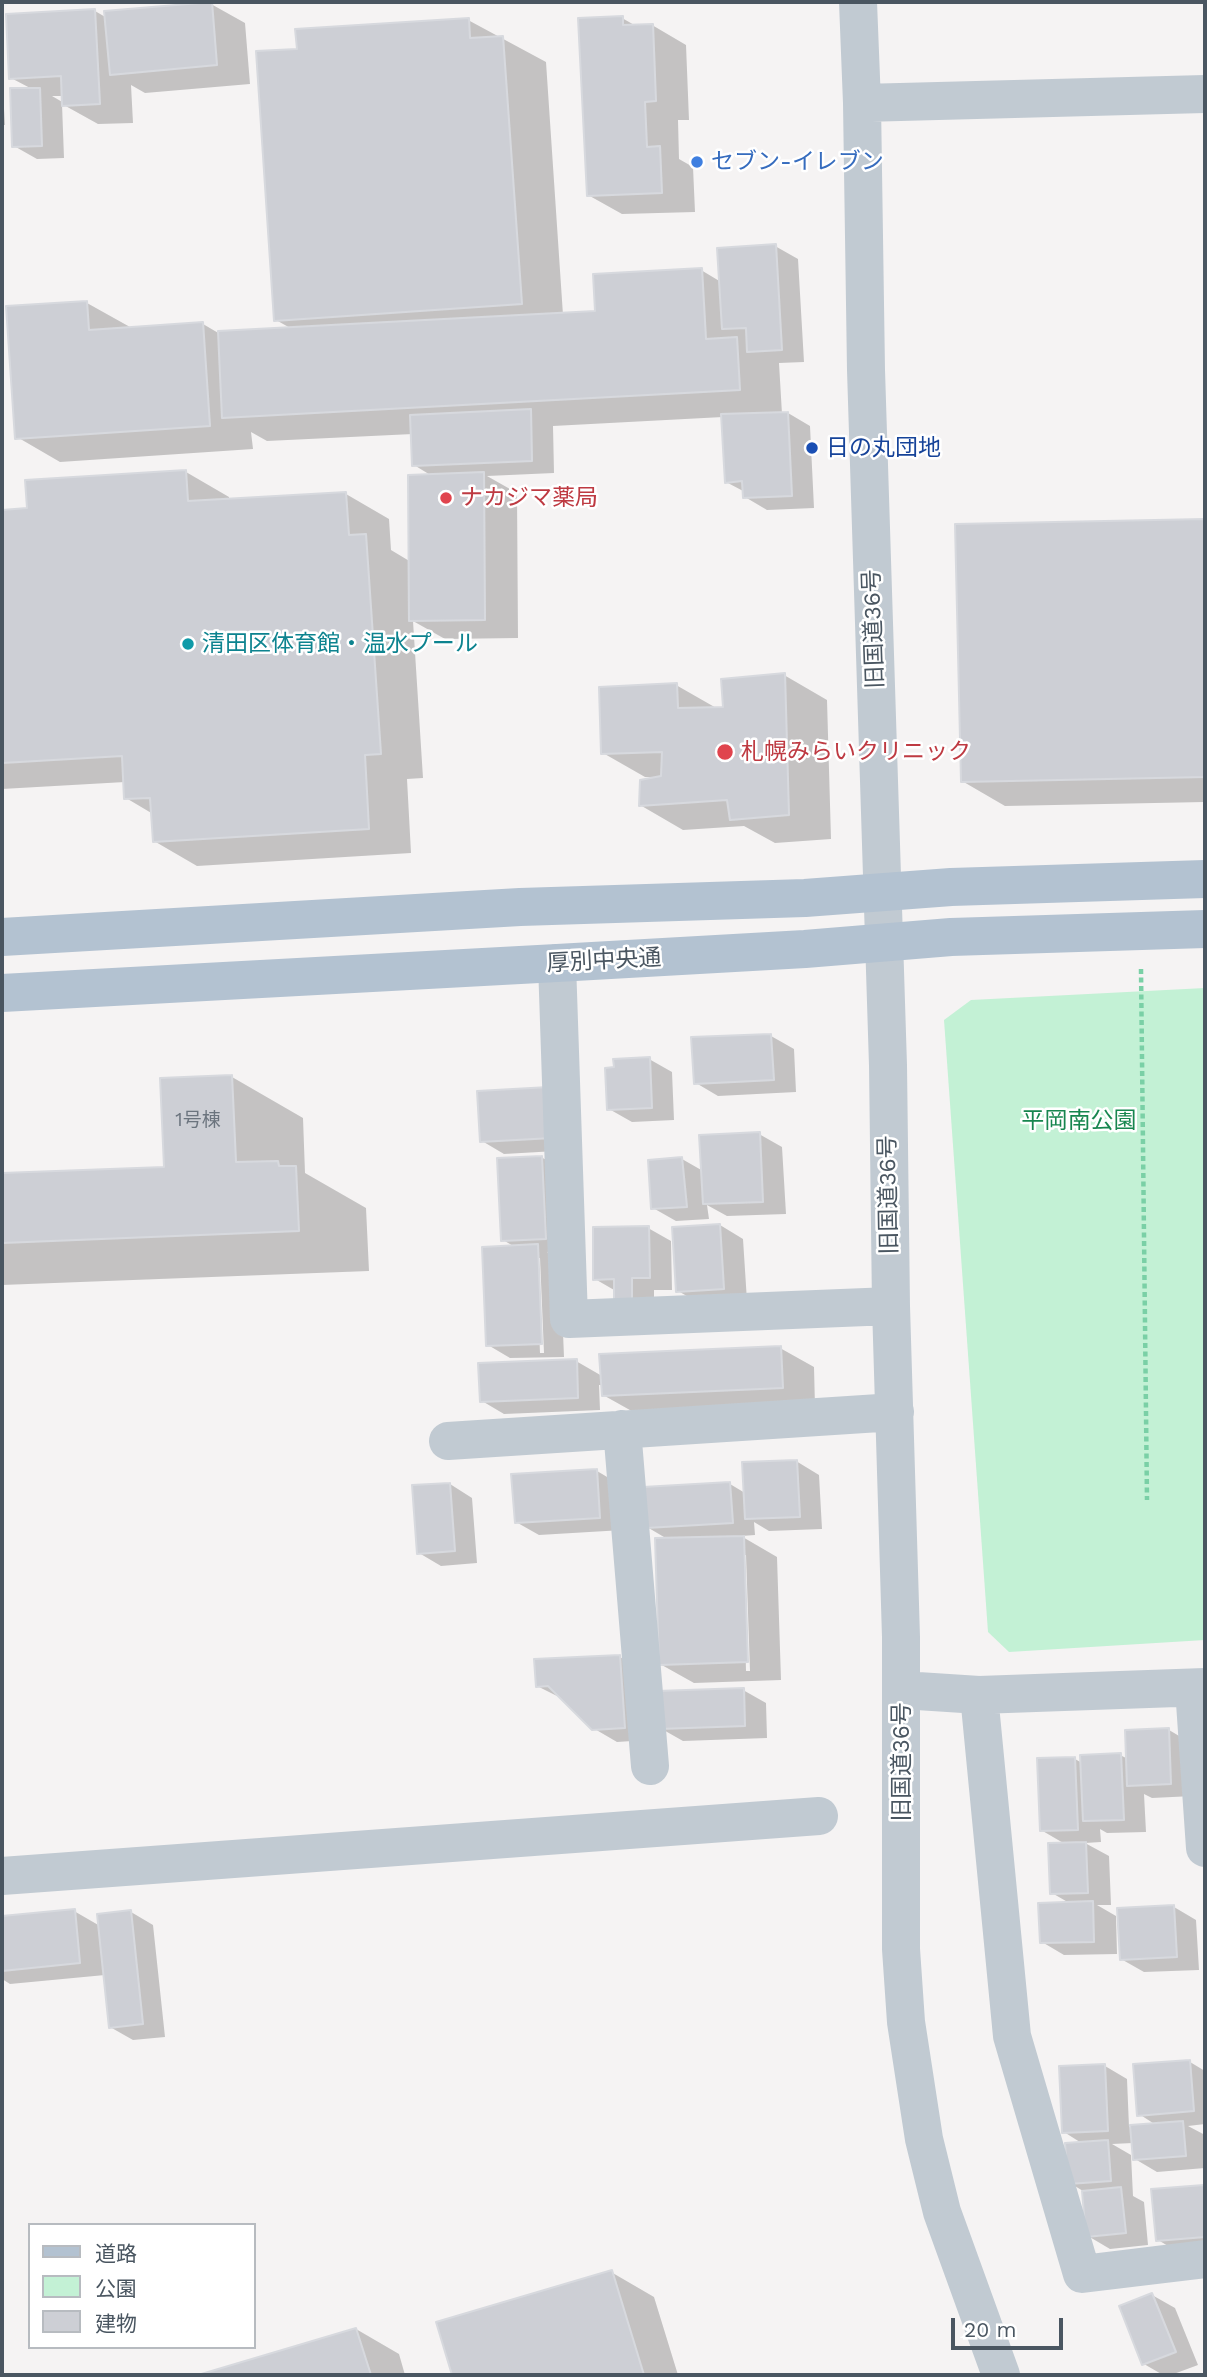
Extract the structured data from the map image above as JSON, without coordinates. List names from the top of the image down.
{
  "streets": {
    "main road": ["厚別中央通"],
    "street": ["旧国道36号"]
  },
  "crossings": [
    ["旧国道36号", "厚別中央通"]
  ],
  "parks": ["平岡南公園"],
  "places": [
    "セブン-イレブン",
    "日の丸団地",
    "ナカジマ薬局",
    "清田区体育館・温水プール",
    "札幌みらいクリニック"
  ],
  "house_numbers": ["1号棟"],
  "legend": ["道路", "公園", "建物"],
  "scale_bar": "20 m"
}
